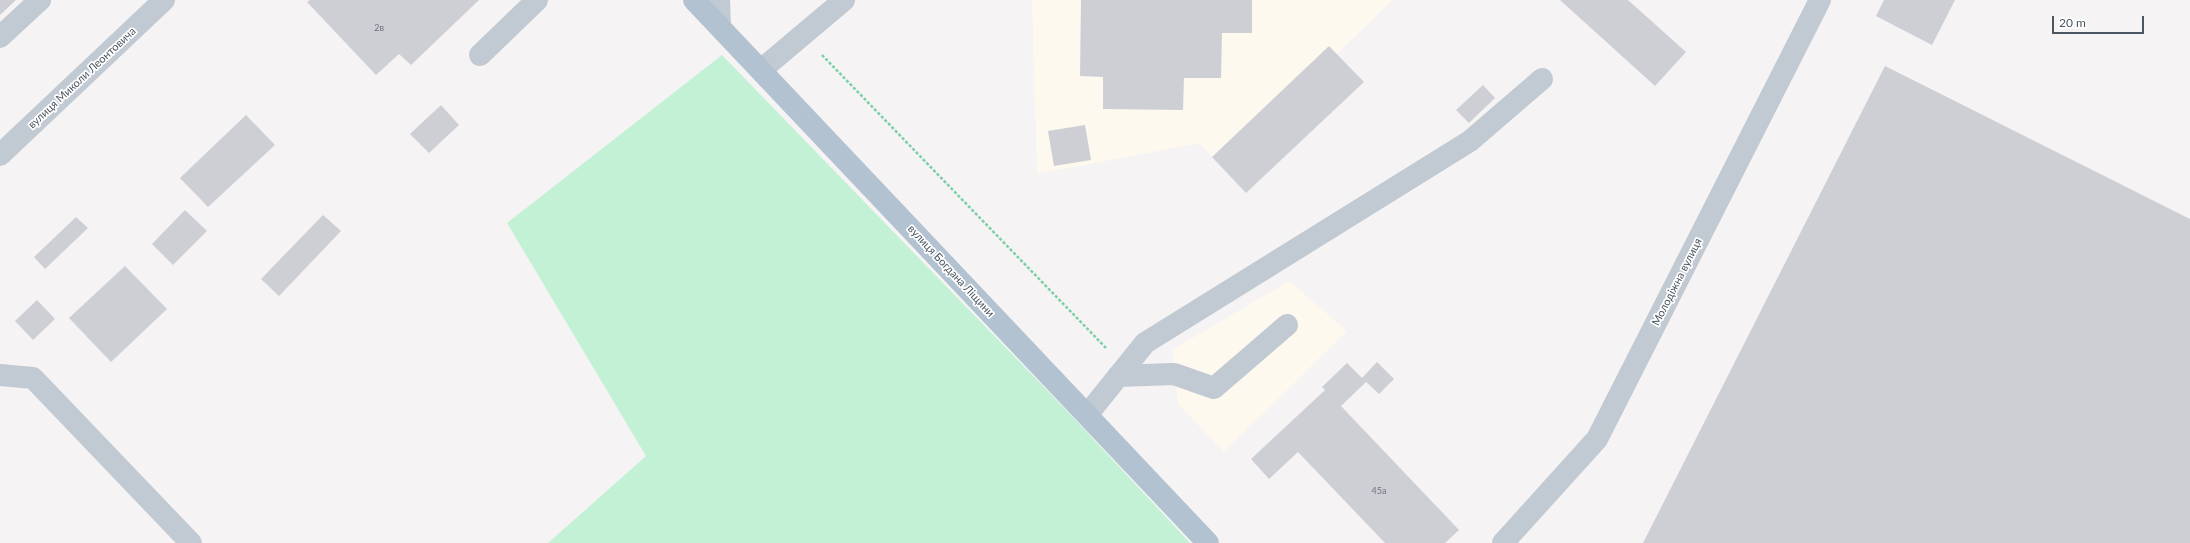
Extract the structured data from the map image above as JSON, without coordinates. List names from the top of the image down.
{
  "streets": {
    "main road": ["вулиця Богдана Ліщини"],
    "street": ["вулиця Миколи Леонтовича", "Молодіжна вулиця"]
  },
  "house_numbers": ["2в", "45а"],
  "scale_bar": "20 m"
}
